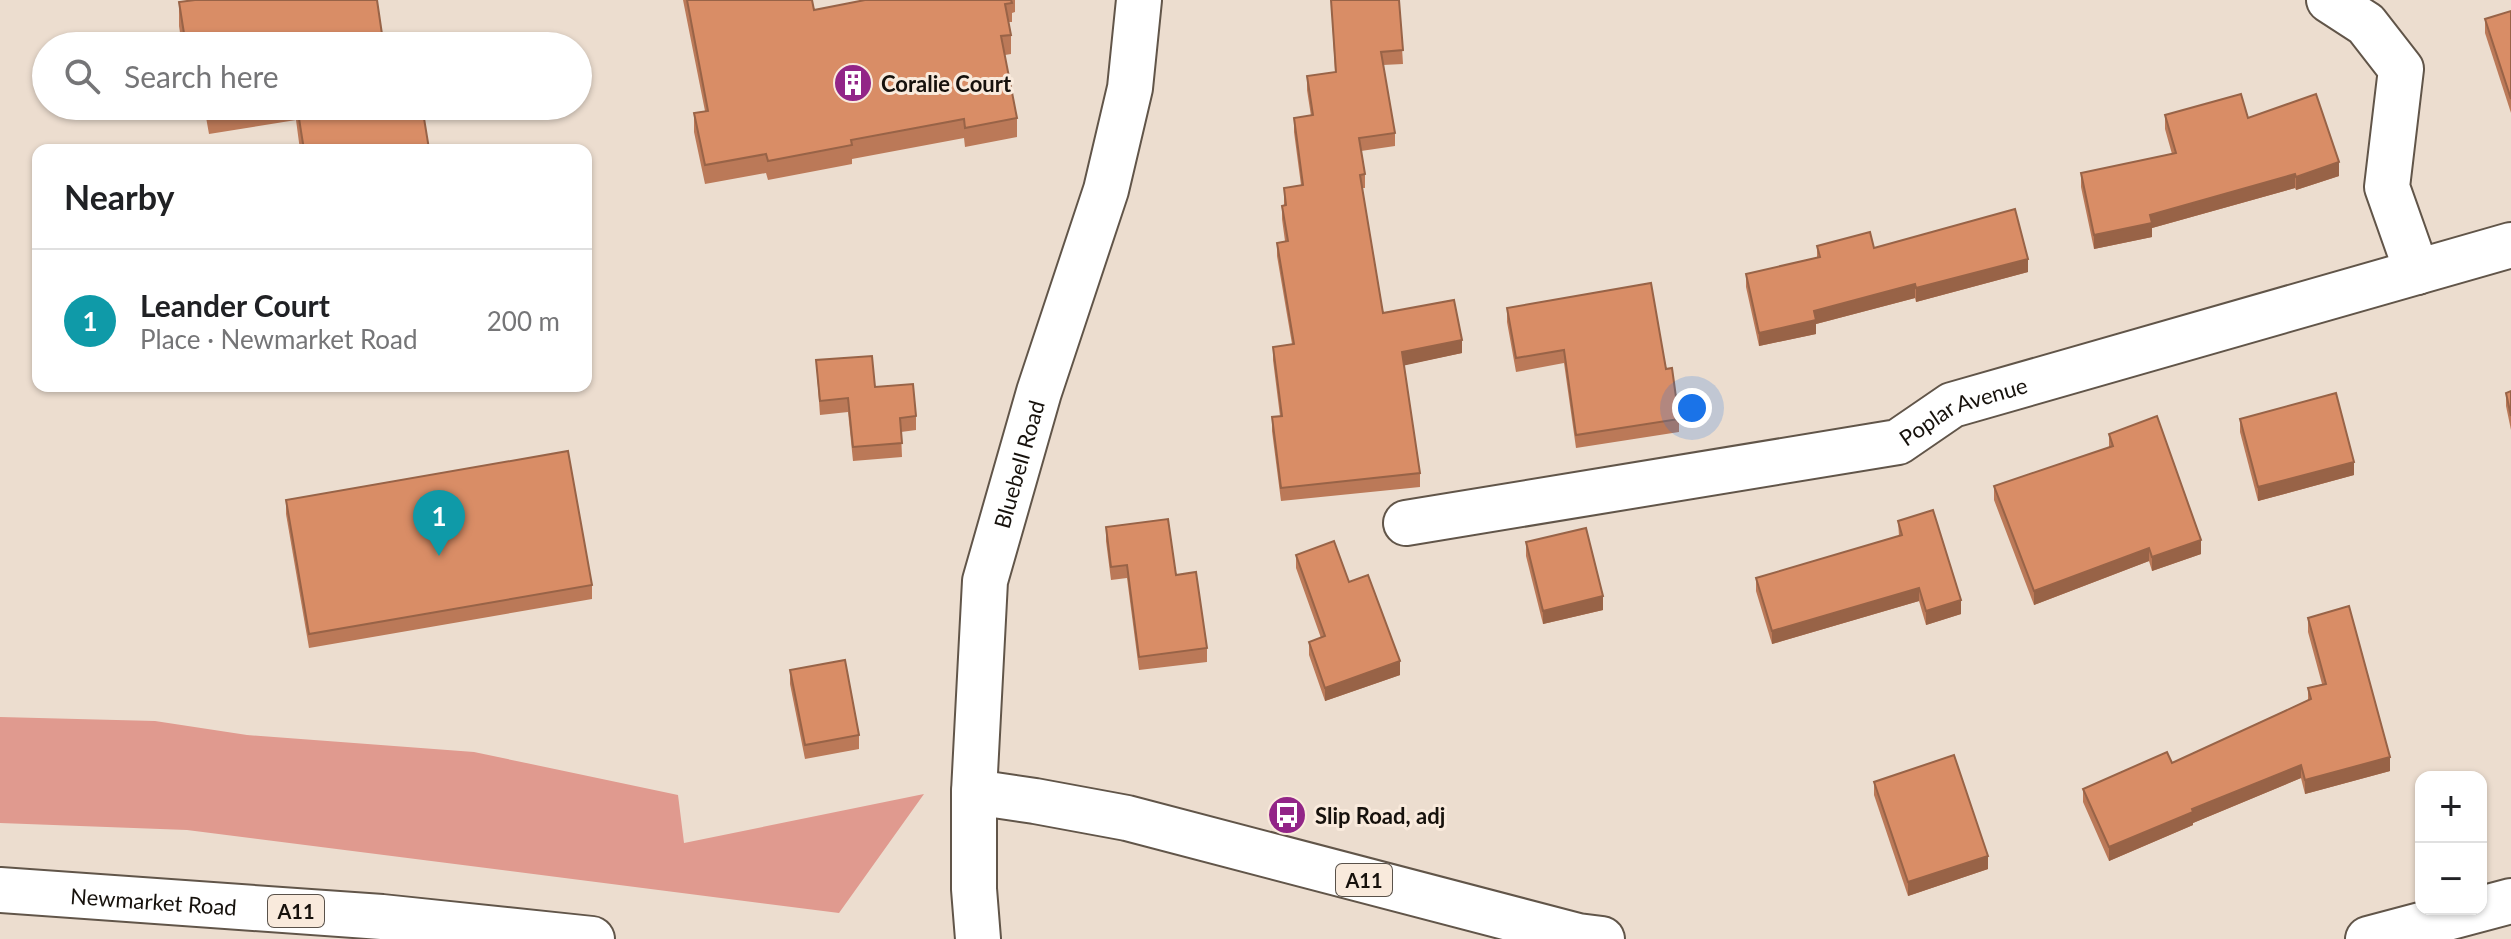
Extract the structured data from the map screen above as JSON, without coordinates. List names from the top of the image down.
{
  "streets": {
    "main road": [
      "Poplar Avenue",
      "Bluebell Road",
      "A11",
      "Newmarket Road"
    ]
  },
  "crossings": [
    ["Bluebell Road", "A11"]
  ],
  "places": {
    "building": ["Coralie Court"],
    "bus stop": ["Slip Road, adj"]
  },
  "page": {
    "search": "Search here",
    "heading": "Nearby",
    "list": [
      {
        "mark": "1",
        "name": "Leander Court",
        "note": "Place · Newmarket Road",
        "value": "200 m"
      }
    ],
    "pins": "1",
    "map_buttons": ["+", "−"]
  }
}
